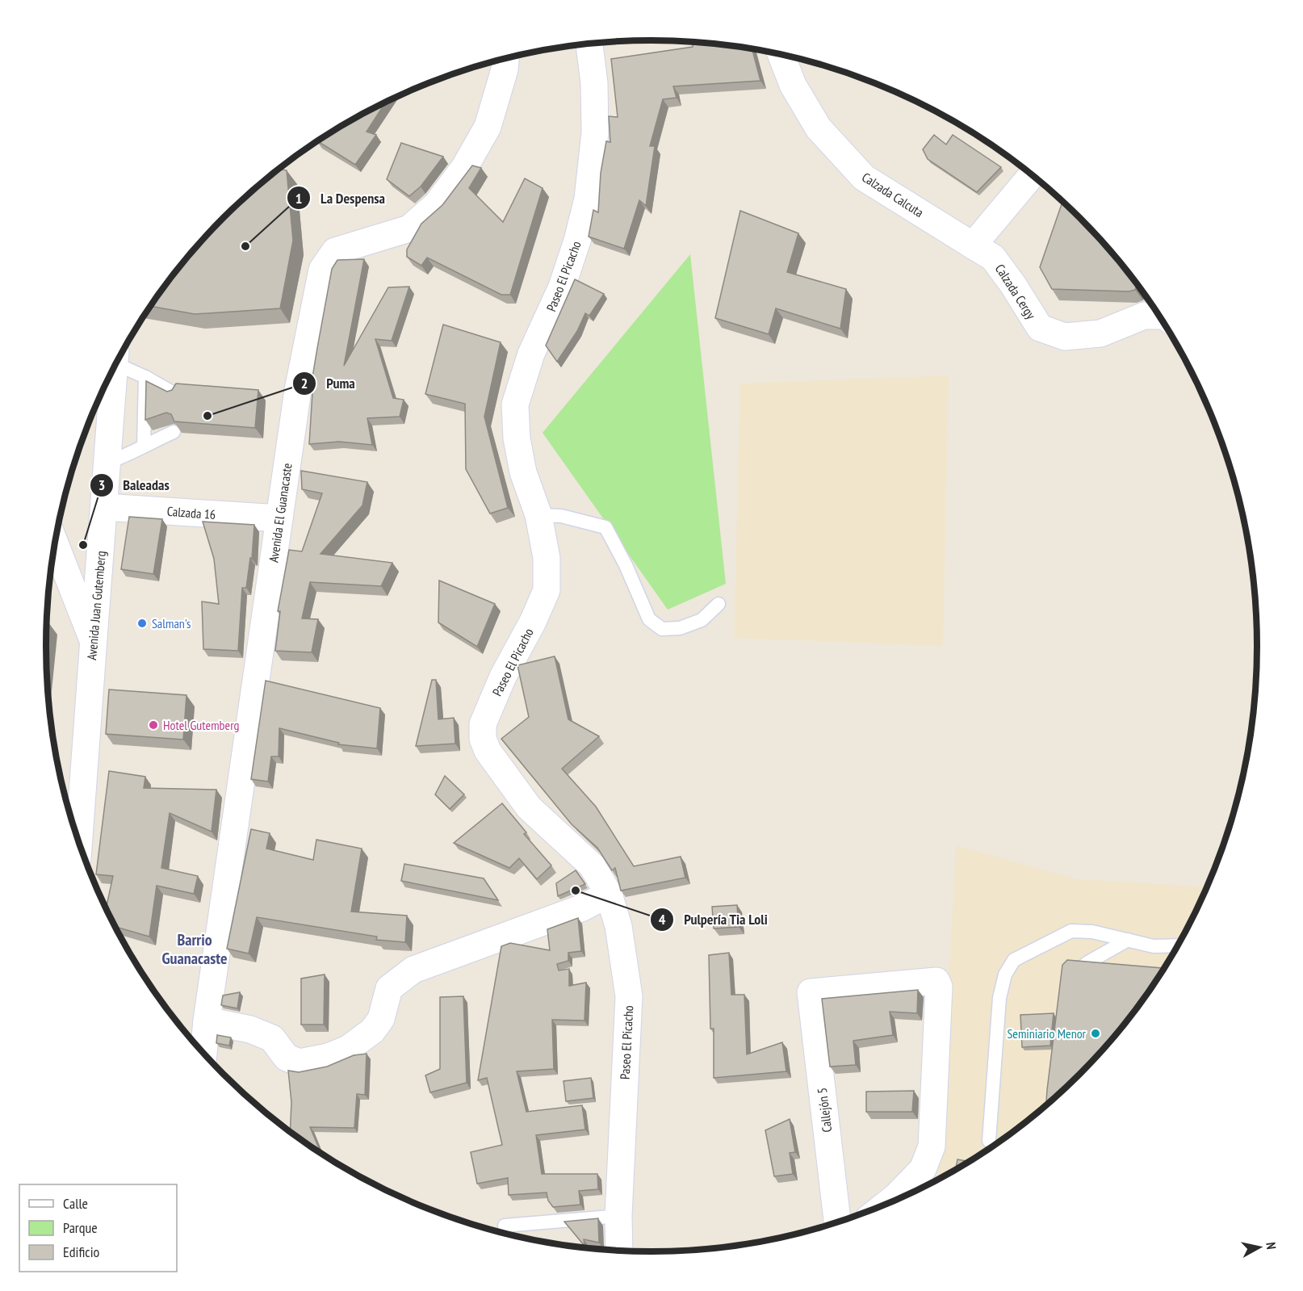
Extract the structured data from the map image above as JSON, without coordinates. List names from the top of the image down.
{
  "streets": {
    "street": [
      "Calzada Calcuta",
      "Paseo El Picacho",
      "Calzada Cergy",
      "Calzada 16",
      "Avenida El Guanacaste",
      "Avenida Juan Gutemberg",
      "Callejón 5"
    ]
  },
  "crossings": [
    ["Calzada Calcuta", "Calzada Cergy"],
    ["Calzada 16", "Avenida El Guanacaste"],
    ["Calzada 16", "Avenida Juan Gutemberg"]
  ],
  "districts": ["Barrio Guanacaste"],
  "places": [
    "La Despensa",
    "Puma",
    "Baleadas",
    "Salman's",
    "Hotel Gutemberg",
    "Pulpería Tia Loli",
    "Seminiario Menor"
  ],
  "legend": ["Calle", "Parque", "Edificio"],
  "north": "right"
}
